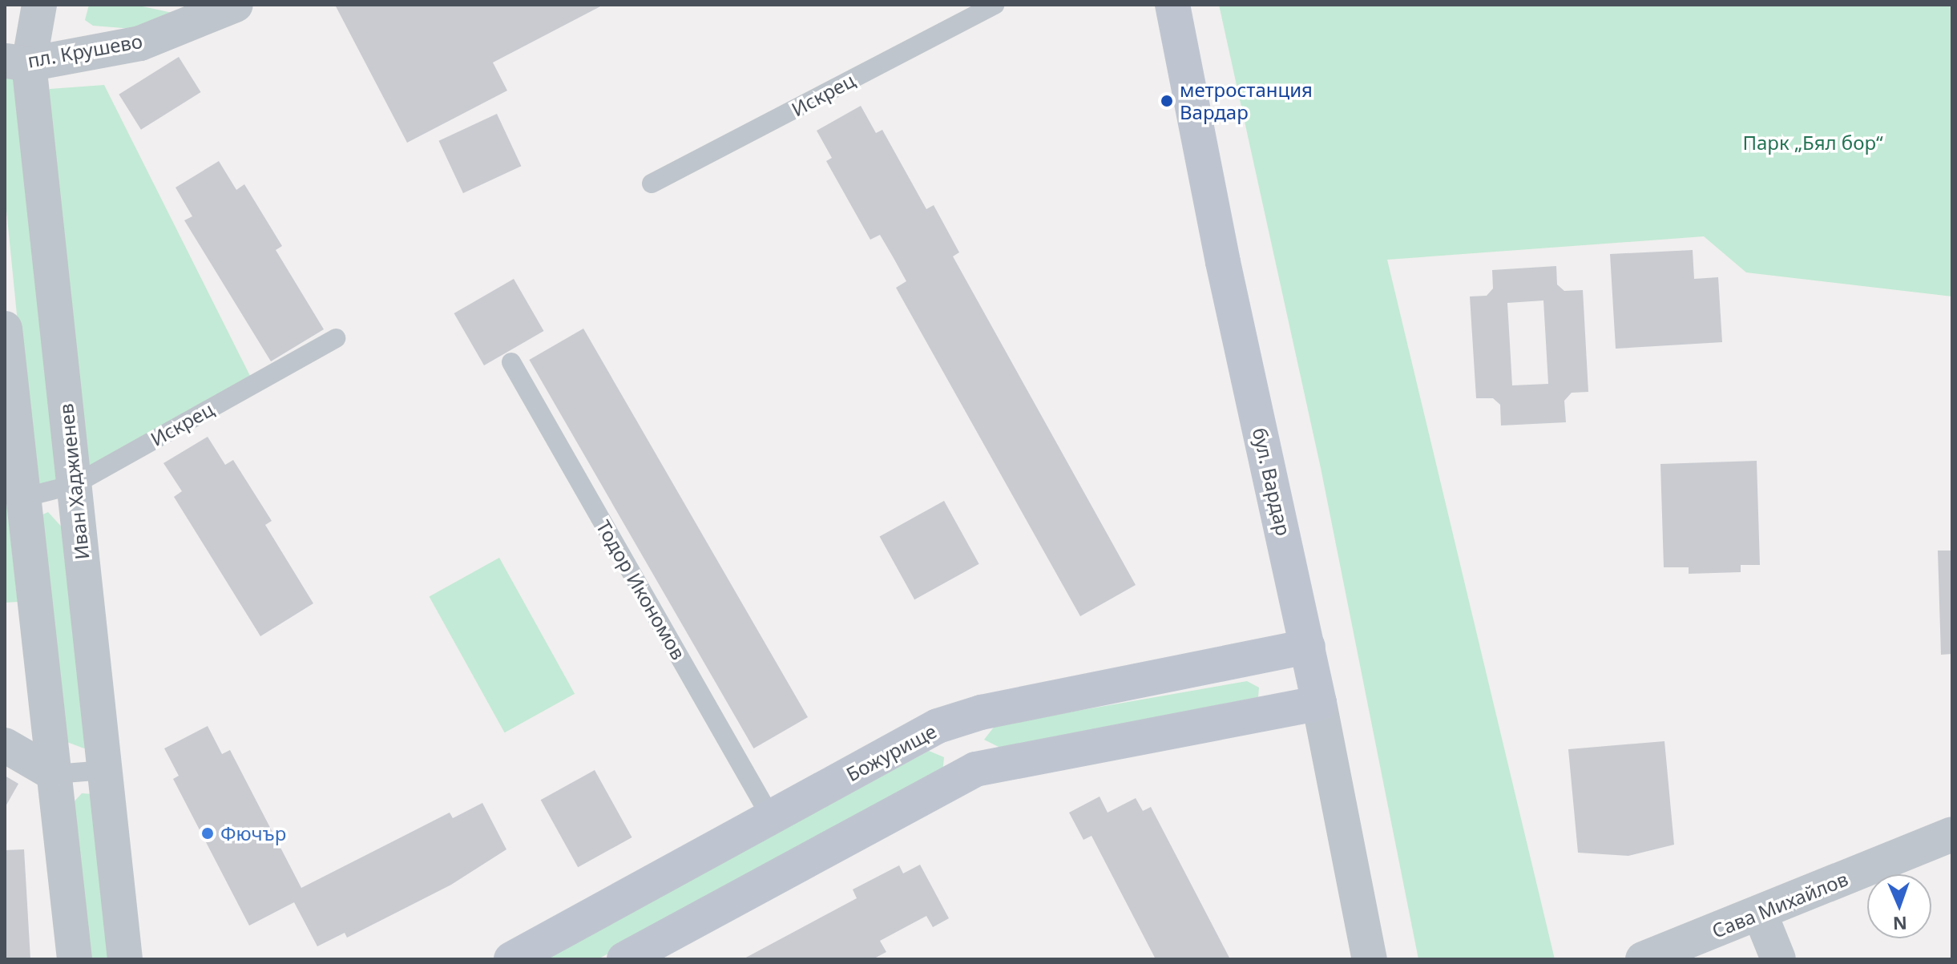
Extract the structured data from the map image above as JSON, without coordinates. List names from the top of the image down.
{
  "streets": {
    "street": [
      "пл. Крушево",
      "Иван Хаджиенев",
      "бул. Вардар",
      "Божурище",
      "Сава Михайлов"
    ],
    "lane": ["Искрец", "Тодор Икономов"]
  },
  "crossings": [
    ["пл. Крушево", "Иван Хаджиенев"],
    ["Искрец", "Иван Хаджиенев"],
    ["бул. Вардар", "Божурище"],
    ["Тодор Икономов", "Божурище"]
  ],
  "parks": ["Парк „Бял бор“"],
  "places": ["метростанция Вардар", "Фючър"],
  "north": "bottom"
}
